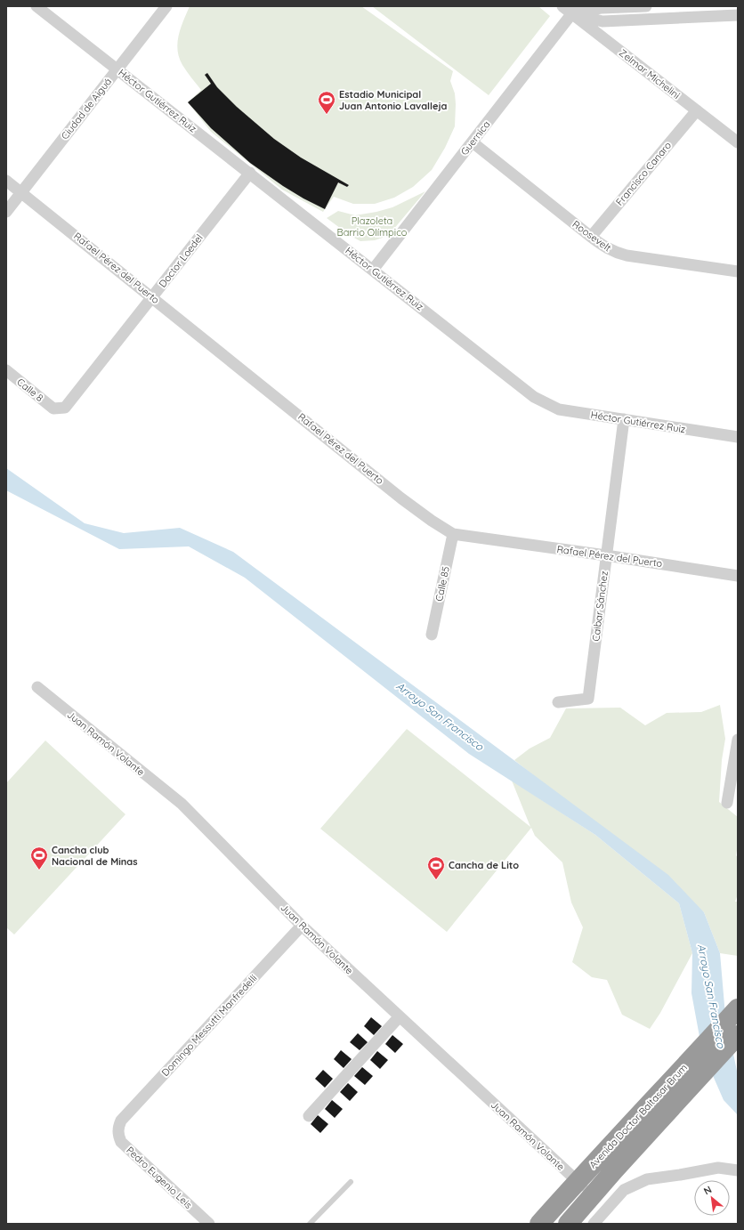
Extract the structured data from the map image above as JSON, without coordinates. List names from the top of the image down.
{
  "streets": {
    "highway": ["Avenida Doctor Baltasar Brum"],
    "street": [
      "Zelmar Michelini",
      "Héctor Gutiérrez Ruiz",
      "Ciudad de Aiguá",
      "Guernica",
      "Francisco Canaro",
      "Roosevelt",
      "Doctor Loedel",
      "Rafael Pérez del Puerto",
      "Calle 8",
      "Calle 85",
      "Caibar Sánchez",
      "Juan Ramón Volante",
      "Domingo Messutti Manfredelli",
      "Pedro Eugenio Leis"
    ]
  },
  "crossings": [
    ["Zelmar Michelini", "Guernica"],
    ["Zelmar Michelini", "Francisco Canaro"],
    ["Héctor Gutiérrez Ruiz", "Ciudad de Aiguá"],
    ["Héctor Gutiérrez Ruiz", "Guernica"],
    ["Héctor Gutiérrez Ruiz", "Doctor Loedel"],
    ["Héctor Gutiérrez Ruiz", "Caibar Sánchez"],
    ["Ciudad de Aiguá", "Rafael Pérez del Puerto"],
    ["Guernica", "Roosevelt"],
    ["Francisco Canaro", "Roosevelt"],
    ["Doctor Loedel", "Rafael Pérez del Puerto"],
    ["Doctor Loedel", "Calle 8"],
    ["Rafael Pérez del Puerto", "Calle 85"],
    ["Rafael Pérez del Puerto", "Caibar Sánchez"],
    ["Juan Ramón Volante", "Domingo Messutti Manfredelli"],
    ["Juan Ramón Volante", "Avenida Doctor Baltasar Brum"],
    ["Domingo Messutti Manfredelli", "Pedro Eugenio Leis"]
  ],
  "water": ["Arroyo San Francisco"],
  "parks": ["Plazoleta Barrio Olímpico"],
  "places": {
    "sports": ["Estadio Municipal Juan Antonio Lavalleja", "Cancha club Nacional de Minas", "Cancha de Lito"]
  },
  "north": "top left"
}
